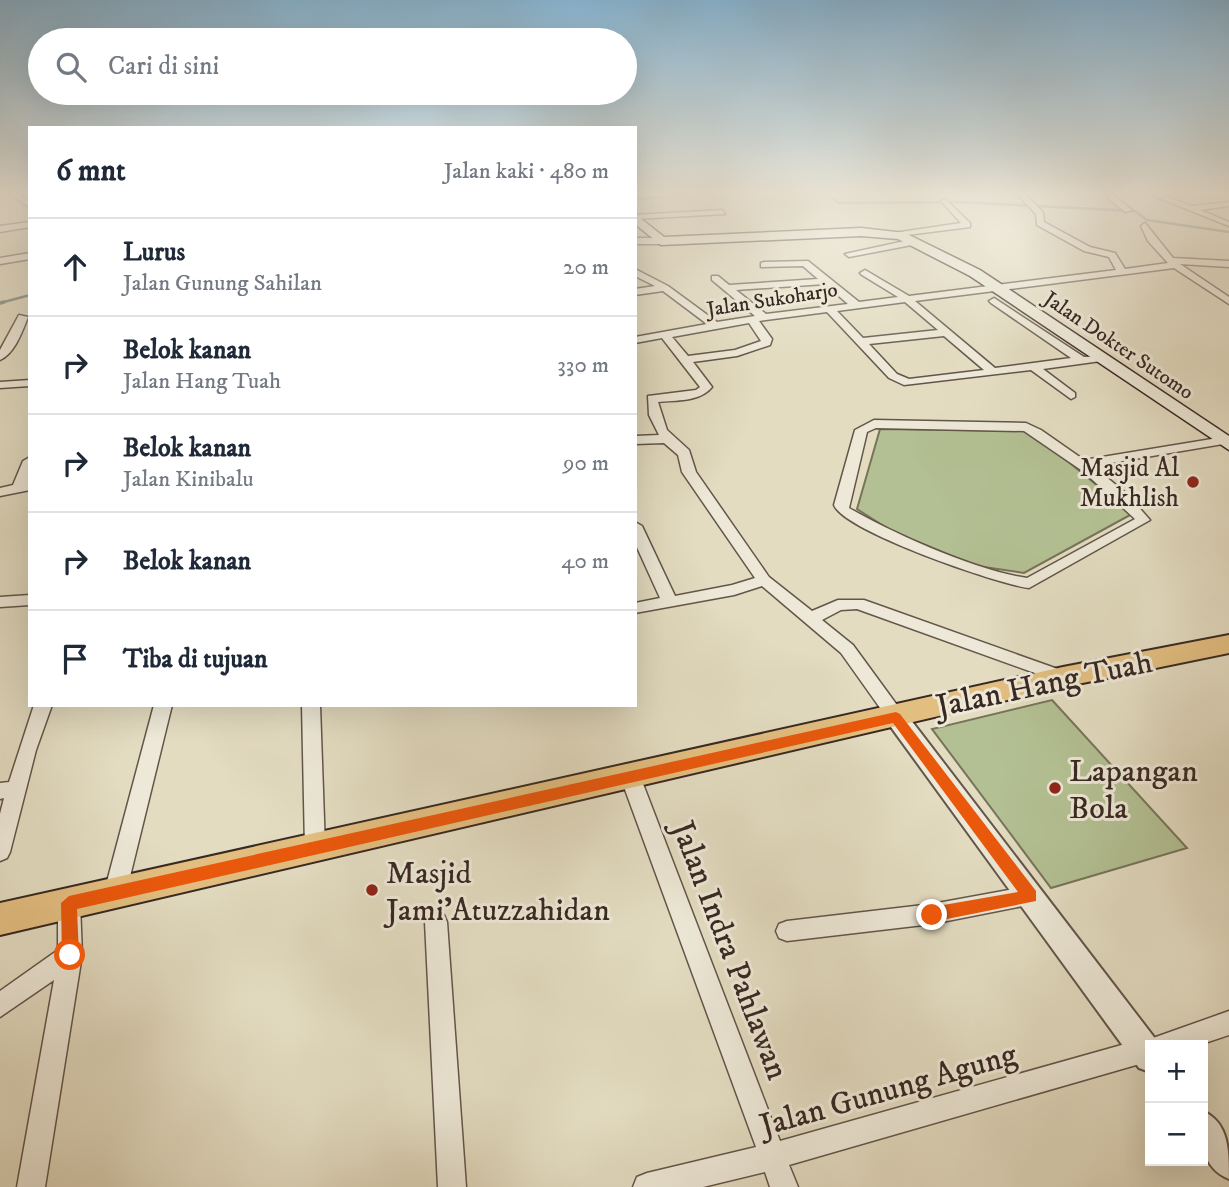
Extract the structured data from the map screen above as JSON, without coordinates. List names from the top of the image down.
{
  "streets": {
    "main road": ["Jalan Dokter Sutomo", "Jalan Hang Tuah"],
    "street": ["Jalan Sukoharjo", "Jalan Indra Pahlawan", "Jalan Gunung Agung"]
  },
  "crossings": [
    ["Jalan Sukoharjo", "Jalan Dokter Sutomo"],
    ["Jalan Hang Tuah", "Jalan Indra Pahlawan"],
    ["Jalan Indra Pahlawan", "Jalan Gunung Agung"]
  ],
  "places": ["Masjid Al Mukhlish", "Lapangan Bola", "Masjid Jami'Atuzzahidan"],
  "page": {
    "search": "Cari di sini",
    "heading": ["6 mnt", "Jalan kaki · 480 m"],
    "list": [
      ["Lurus", "Jalan Gunung Sahilan", "20 m"],
      ["Belok kanan", "Jalan Hang Tuah", "330 m"],
      ["Belok kanan", "Jalan Kinibalu", "90 m"],
      ["Belok kanan", "40 m"],
      "Tiba di tujuan"
    ],
    "map_buttons": ["+", "−"]
  }
}
